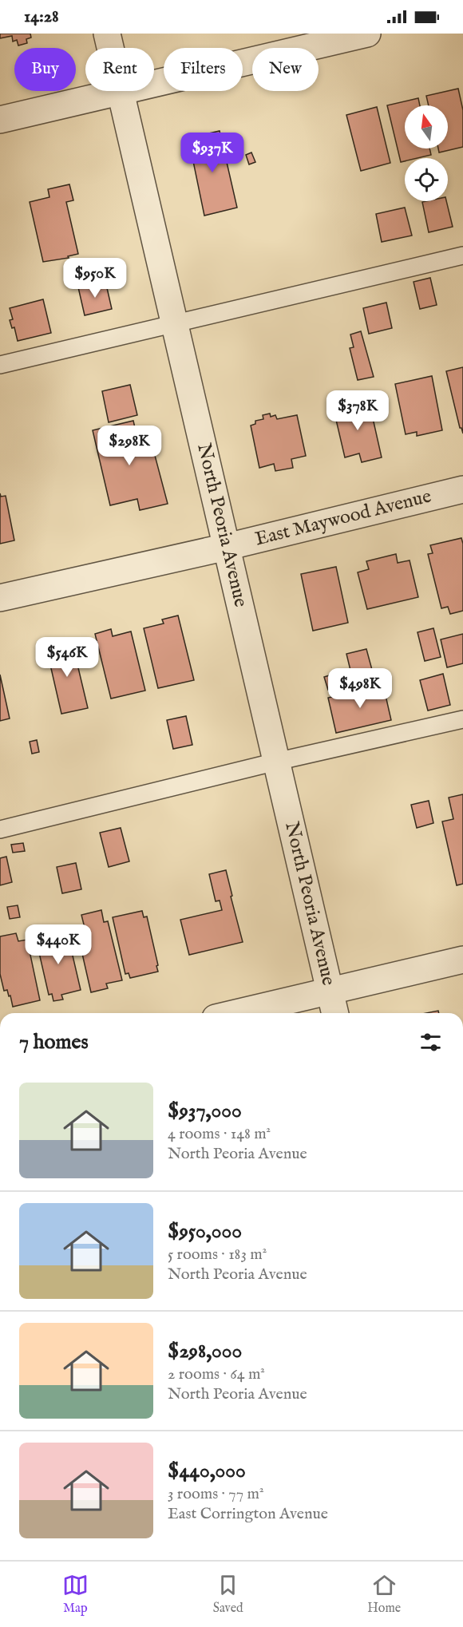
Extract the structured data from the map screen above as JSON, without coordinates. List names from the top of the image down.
{
  "streets": {
    "street": ["East Maywood Avenue", "North Peoria Avenue"]
  },
  "crossings": [
    ["East Maywood Avenue", "North Peoria Avenue"]
  ],
  "north": "top",
  "page": {
    "status": "14:28",
    "chip": [
      "Buy",
      "Rent",
      "Filters",
      "New"
    ],
    "price": [
      "$937K",
      "$950K",
      "$378K",
      "$298K",
      "$546K",
      "$498K",
      "$440K"
    ],
    "heading": "7 homes",
    "list": [
      {
        "name": "$937,000",
        "note": "4 rooms · 148 m² · North Peoria Avenue"
      },
      {
        "name": "$950,000",
        "note": "5 rooms · 183 m² · North Peoria Avenue"
      },
      {
        "name": "$298,000",
        "note": "2 rooms · 64 m² · North Peoria Avenue"
      },
      {
        "name": "$440,000",
        "note": "3 rooms · 77 m² · East Corrington Avenue"
      }
    ],
    "tabs": ["Map", "Saved", "Home"]
  }
}
